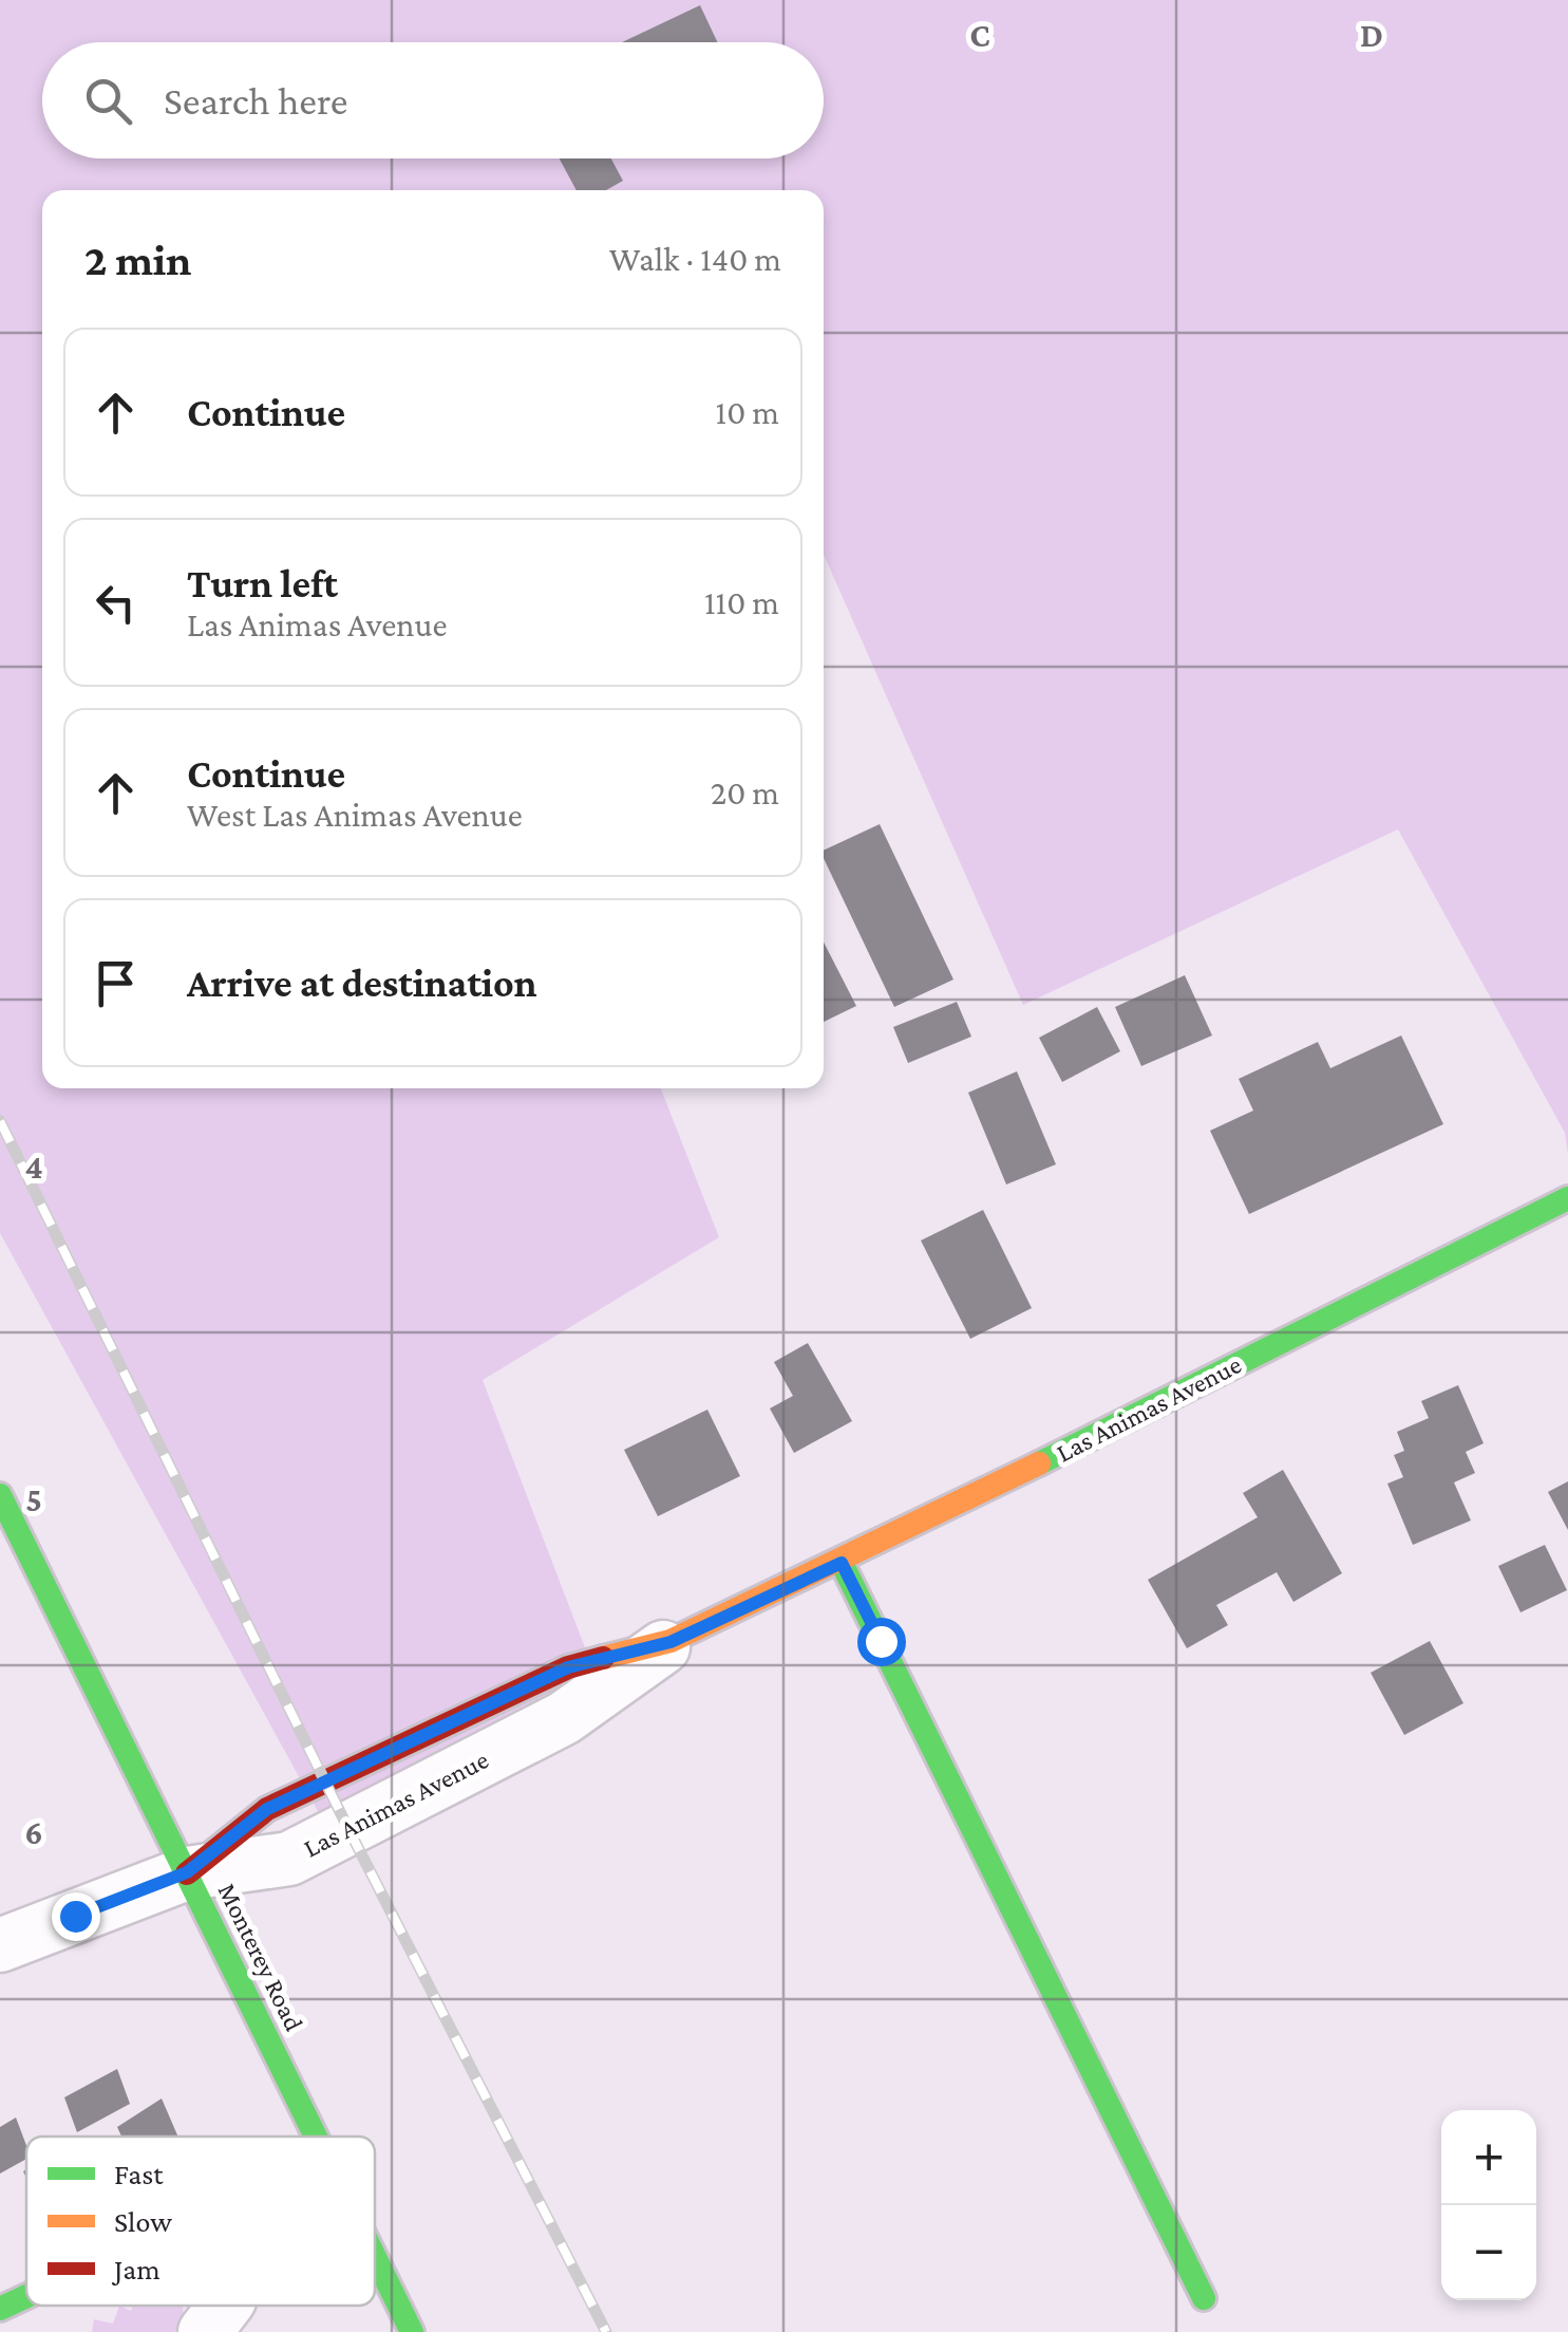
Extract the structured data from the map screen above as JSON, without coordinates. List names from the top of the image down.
{
  "streets": {
    "street": ["Las Animas Avenue", "Monterey Road"]
  },
  "crossings": [
    ["Las Animas Avenue", "Monterey Road"]
  ],
  "legend": ["Fast", "Slow", "Jam"],
  "page": {
    "search": "Search here",
    "heading": ["2 min", "Walk · 140 m"],
    "list": [
      ["Continue", "10 m"],
      ["Turn left", "Las Animas Avenue", "110 m"],
      ["Continue", "West Las Animas Avenue", "20 m"],
      "Arrive at destination"
    ],
    "map_buttons": ["+", "−"]
  },
  "grid": {
    "columns": ["C", "D"],
    "rows": ["4", "5", "6"]
  }
}
